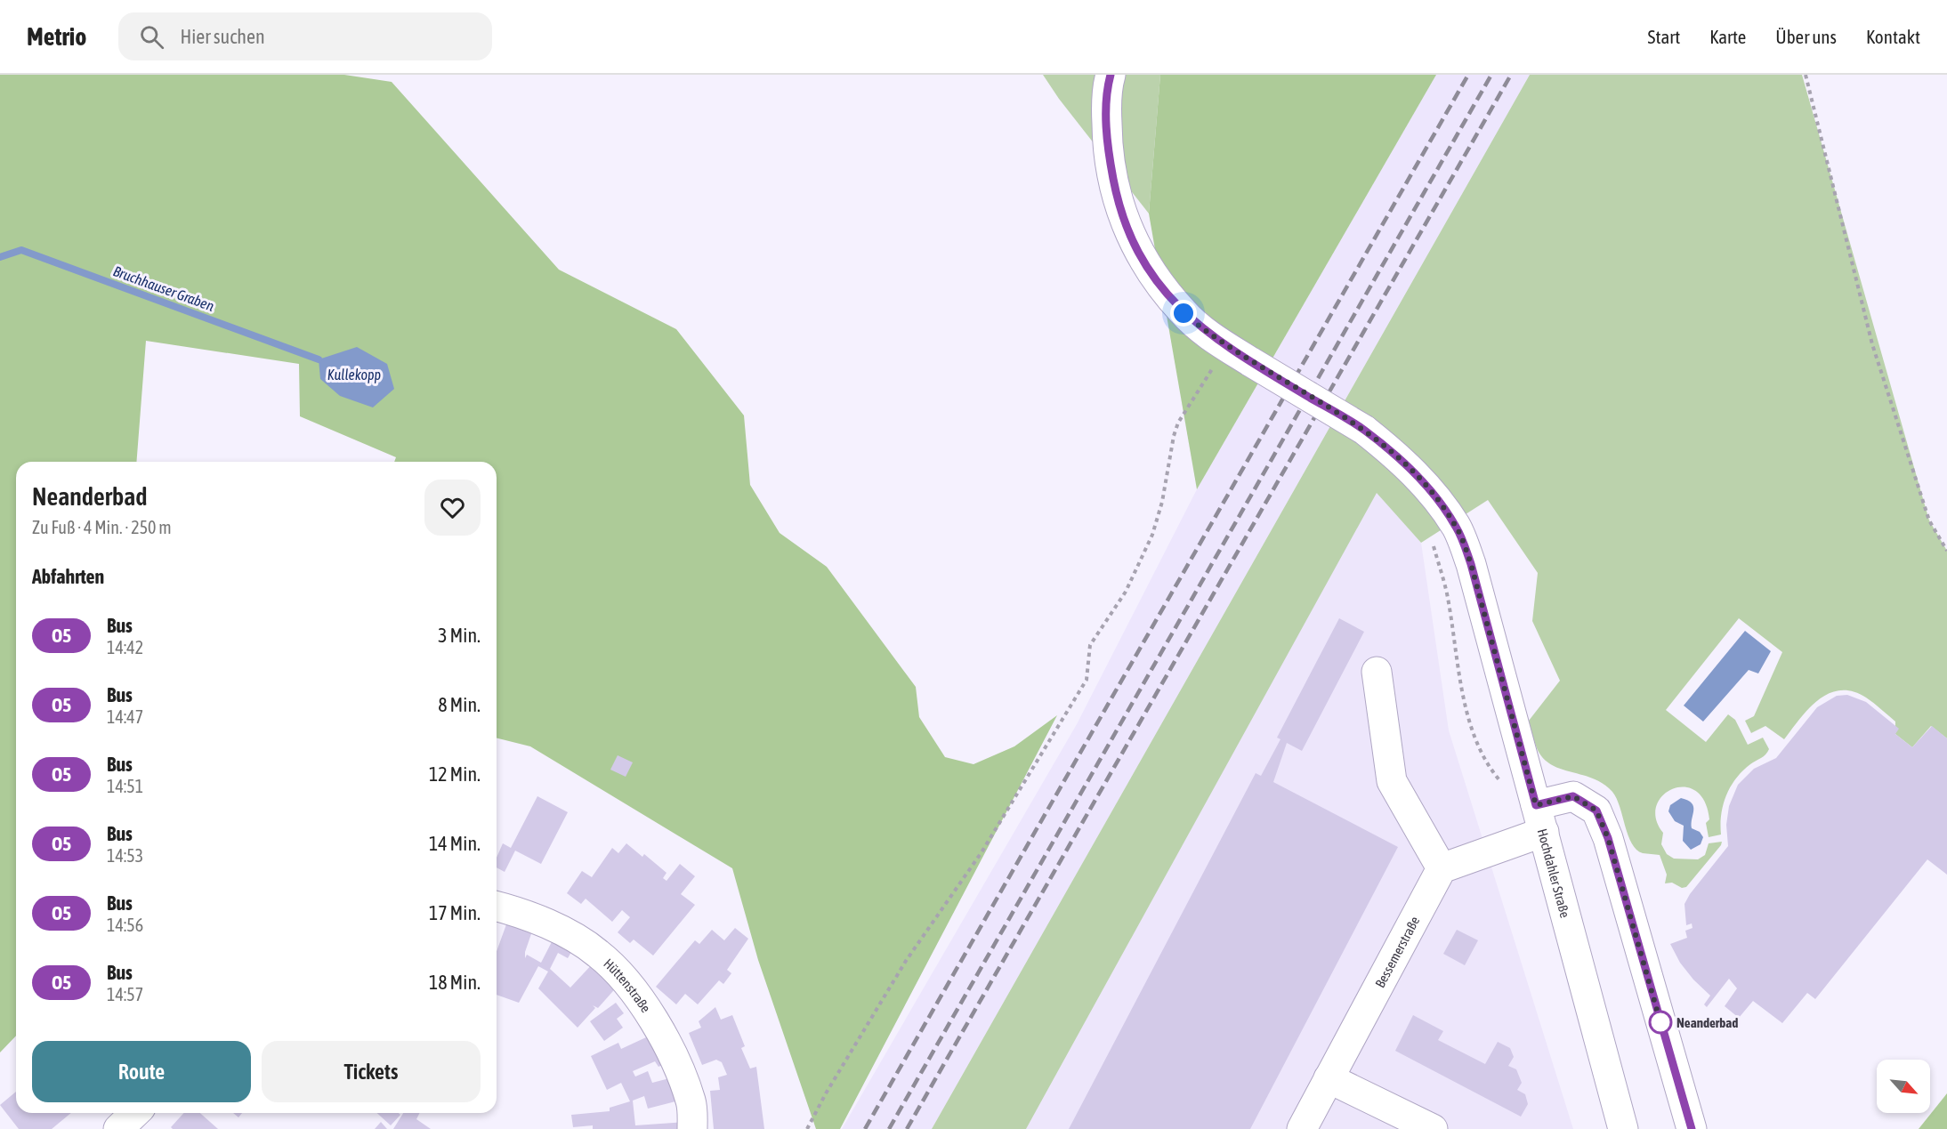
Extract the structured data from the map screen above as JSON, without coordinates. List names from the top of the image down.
{
  "streets": {
    "main road": ["Hochdahler Straße", "Bessemerstraße", "Hüttenstraße"]
  },
  "water": ["Bruchhauser Graben", "Kullekopp"],
  "places": ["Neanderbad"],
  "lines": ["bus line O5"],
  "north": "bottom right",
  "page": {
    "header": "Metrio",
    "search": "Hier suchen",
    "nav": [
      "Start",
      "Karte",
      "Über uns",
      "Kontakt"
    ],
    "heading": [
      ["Neanderbad", "Zu Fuß · 4 Min. · 250 m"],
      "Abfahrten"
    ],
    "list": [
      {
        "mark": "O5",
        "name": "Bus",
        "note": "14:42",
        "value": "3 Min."
      },
      {
        "mark": "O5",
        "name": "Bus",
        "note": "14:47",
        "value": "8 Min."
      },
      {
        "mark": "O5",
        "name": "Bus",
        "note": "14:51",
        "value": "12 Min."
      },
      {
        "mark": "O5",
        "name": "Bus",
        "note": "14:53",
        "value": "14 Min."
      },
      {
        "mark": "O5",
        "name": "Bus",
        "note": "14:56",
        "value": "17 Min."
      },
      {
        "mark": "O5",
        "name": "Bus",
        "note": "14:57",
        "value": "18 Min."
      }
    ],
    "buttons": ["Route", "Tickets"]
  }
}
